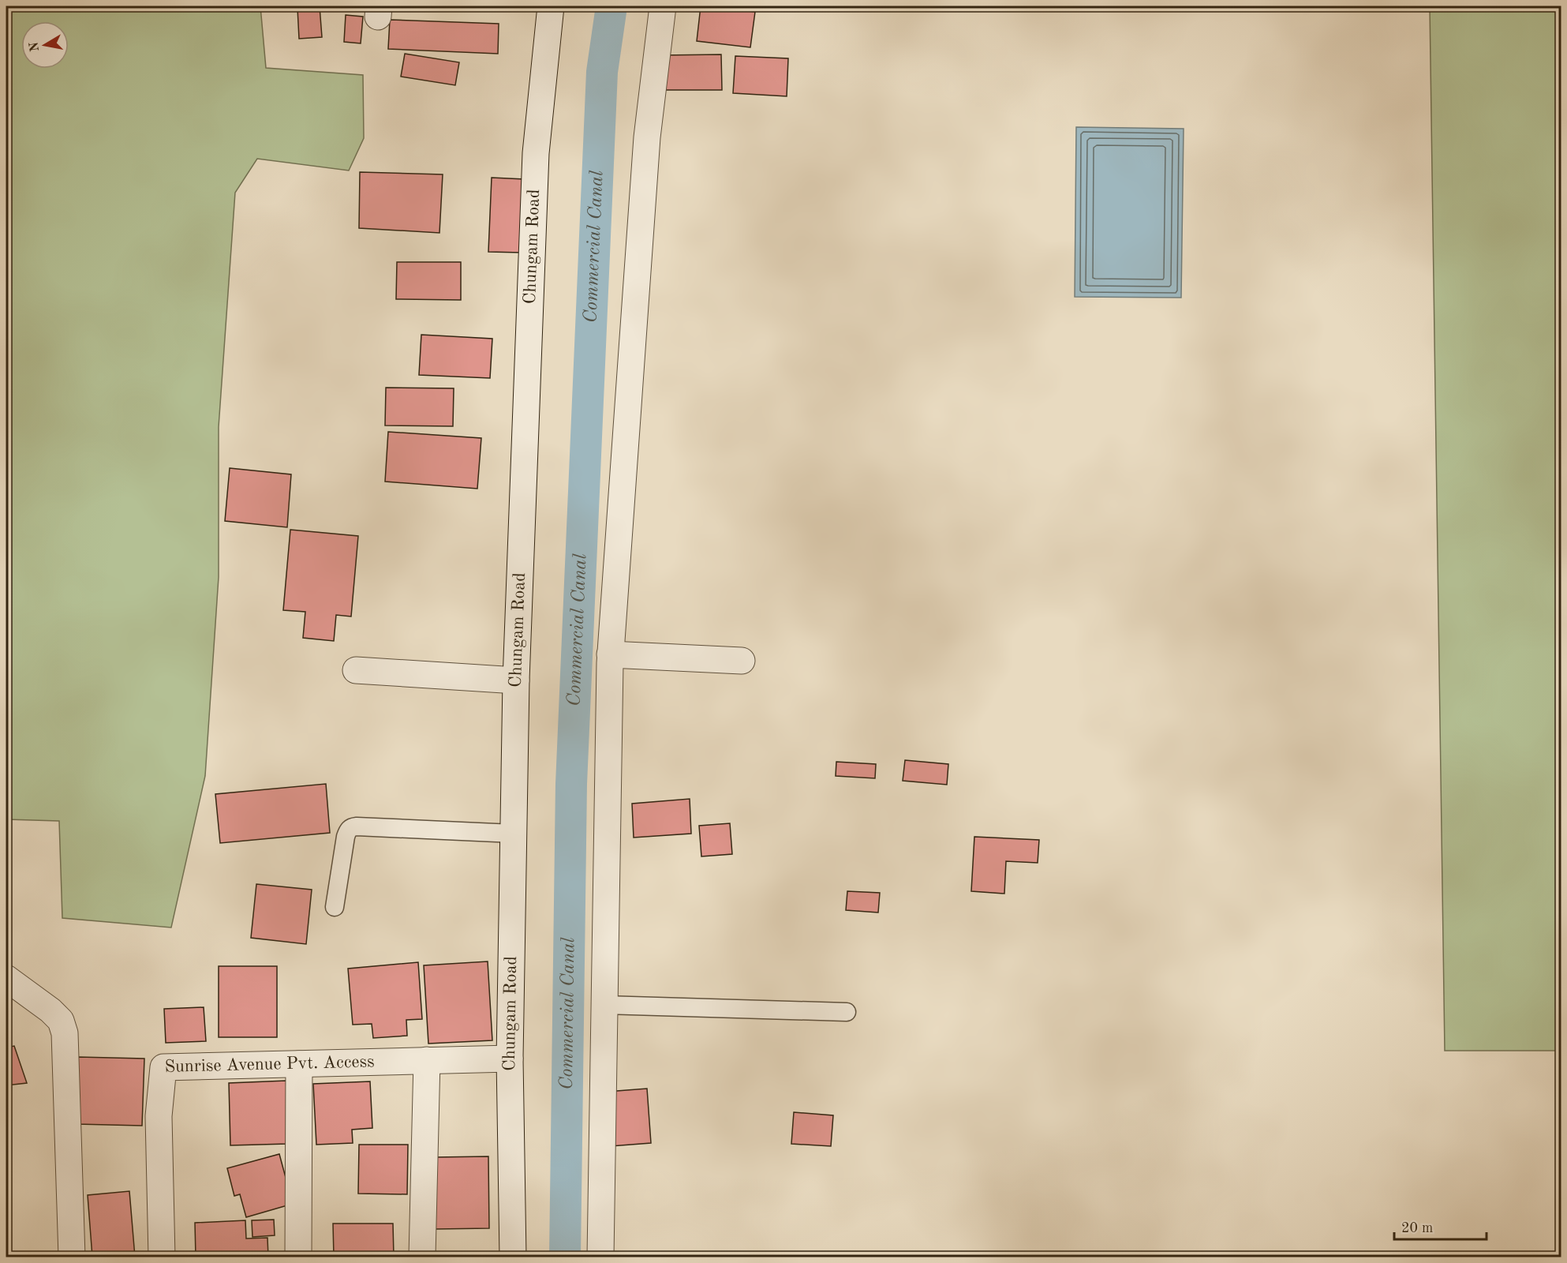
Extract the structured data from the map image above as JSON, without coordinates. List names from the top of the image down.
{
  "streets": {
    "street": ["Chungam Road", "Sunrise Avenue Pvt. Access"]
  },
  "crossings": [
    ["Chungam Road", "Sunrise Avenue Pvt. Access"]
  ],
  "water": ["Commercial Canal"],
  "scale_bar": "20 m",
  "north": "left"
}
